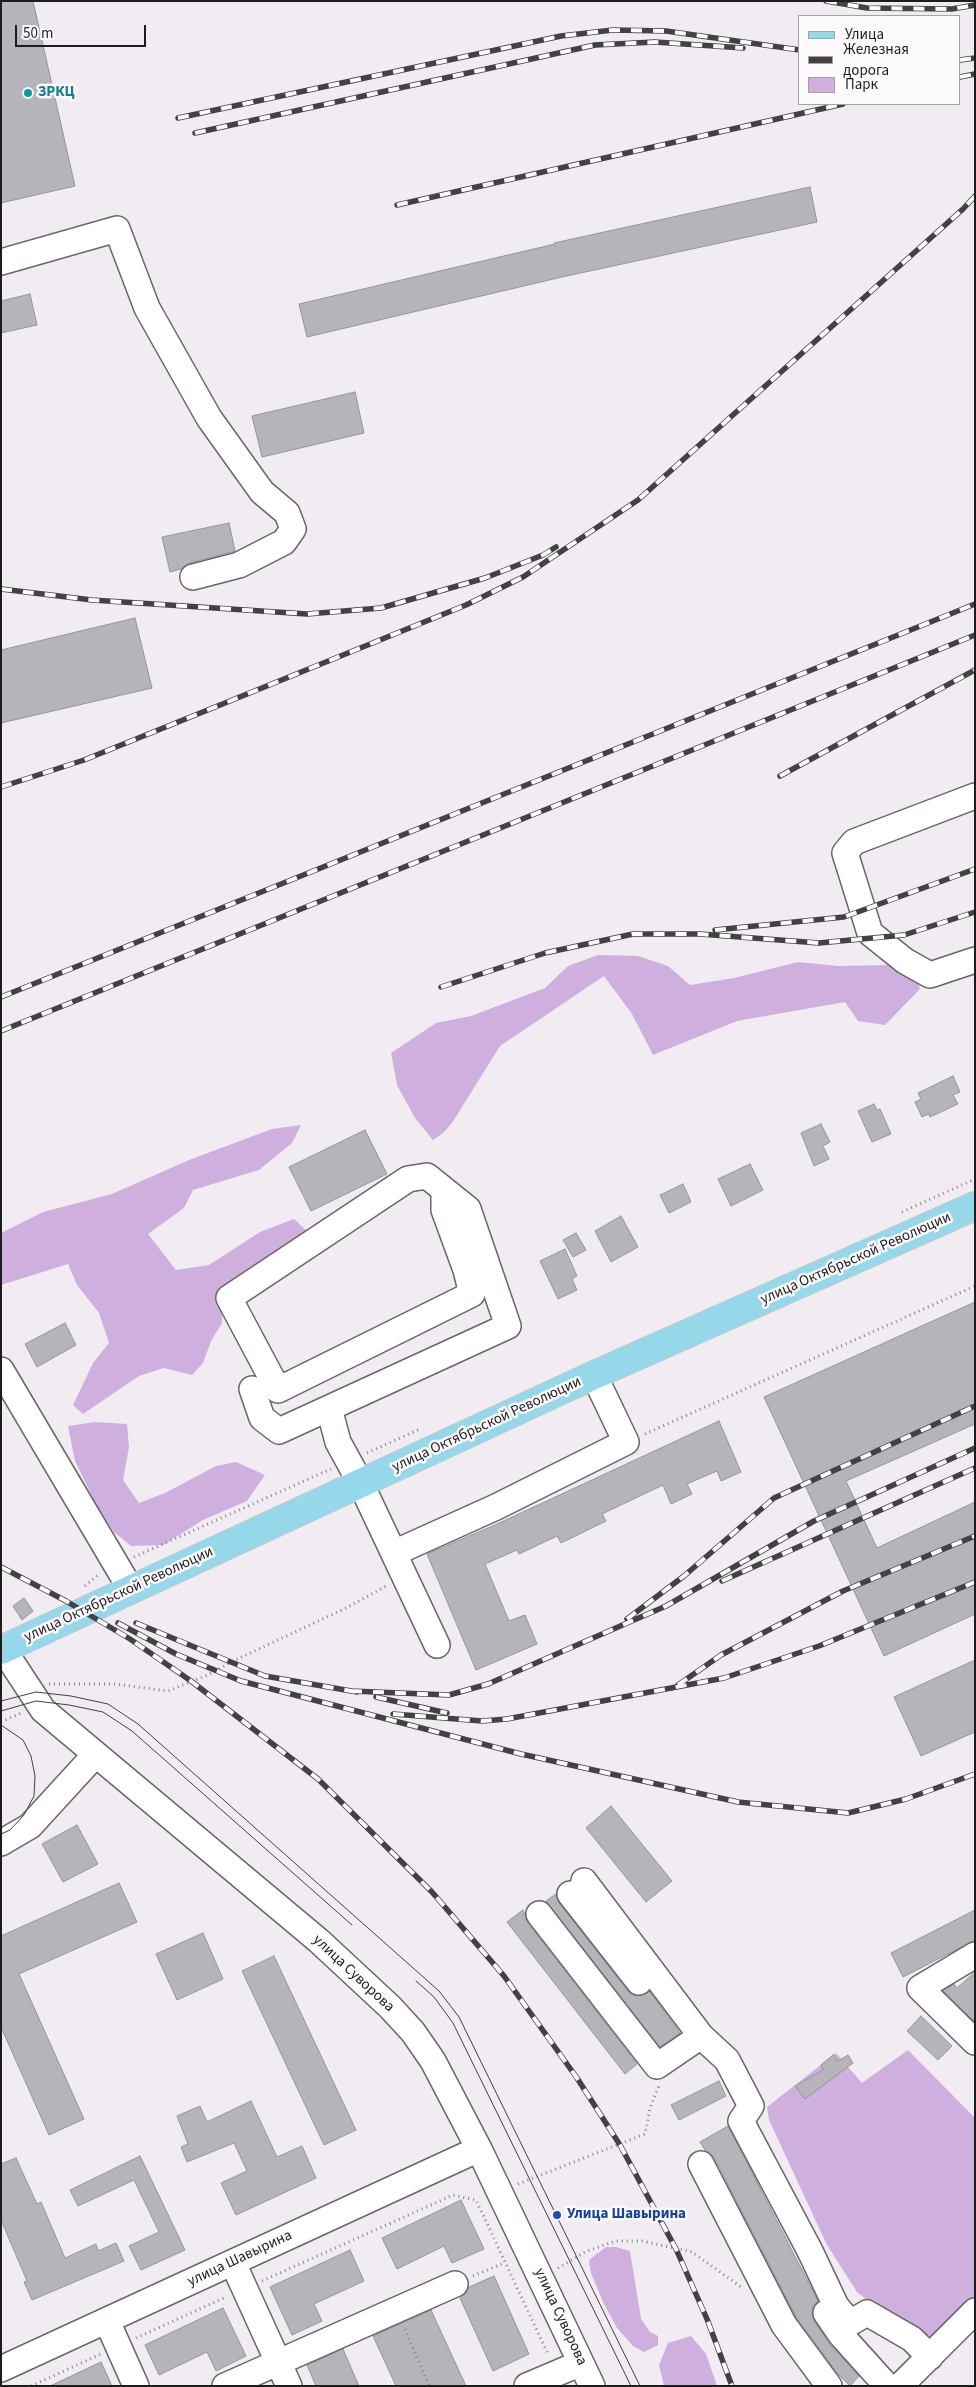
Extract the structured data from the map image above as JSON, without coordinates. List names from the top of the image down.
{
  "streets": {
    "main road": ["улица Октябрьской Революции"],
    "street": ["улица Суворова", "улица Шавырина"]
  },
  "crossings": [
    ["улица Октябрьской Революции", "улица Суворова"],
    ["улица Суворова", "улица Шавырина"]
  ],
  "places": ["ЗРКЦ", "Улица Шавырина"],
  "legend": ["Улица", "Железная дорога", "Парк"],
  "scale_bar": "50 m"
}
